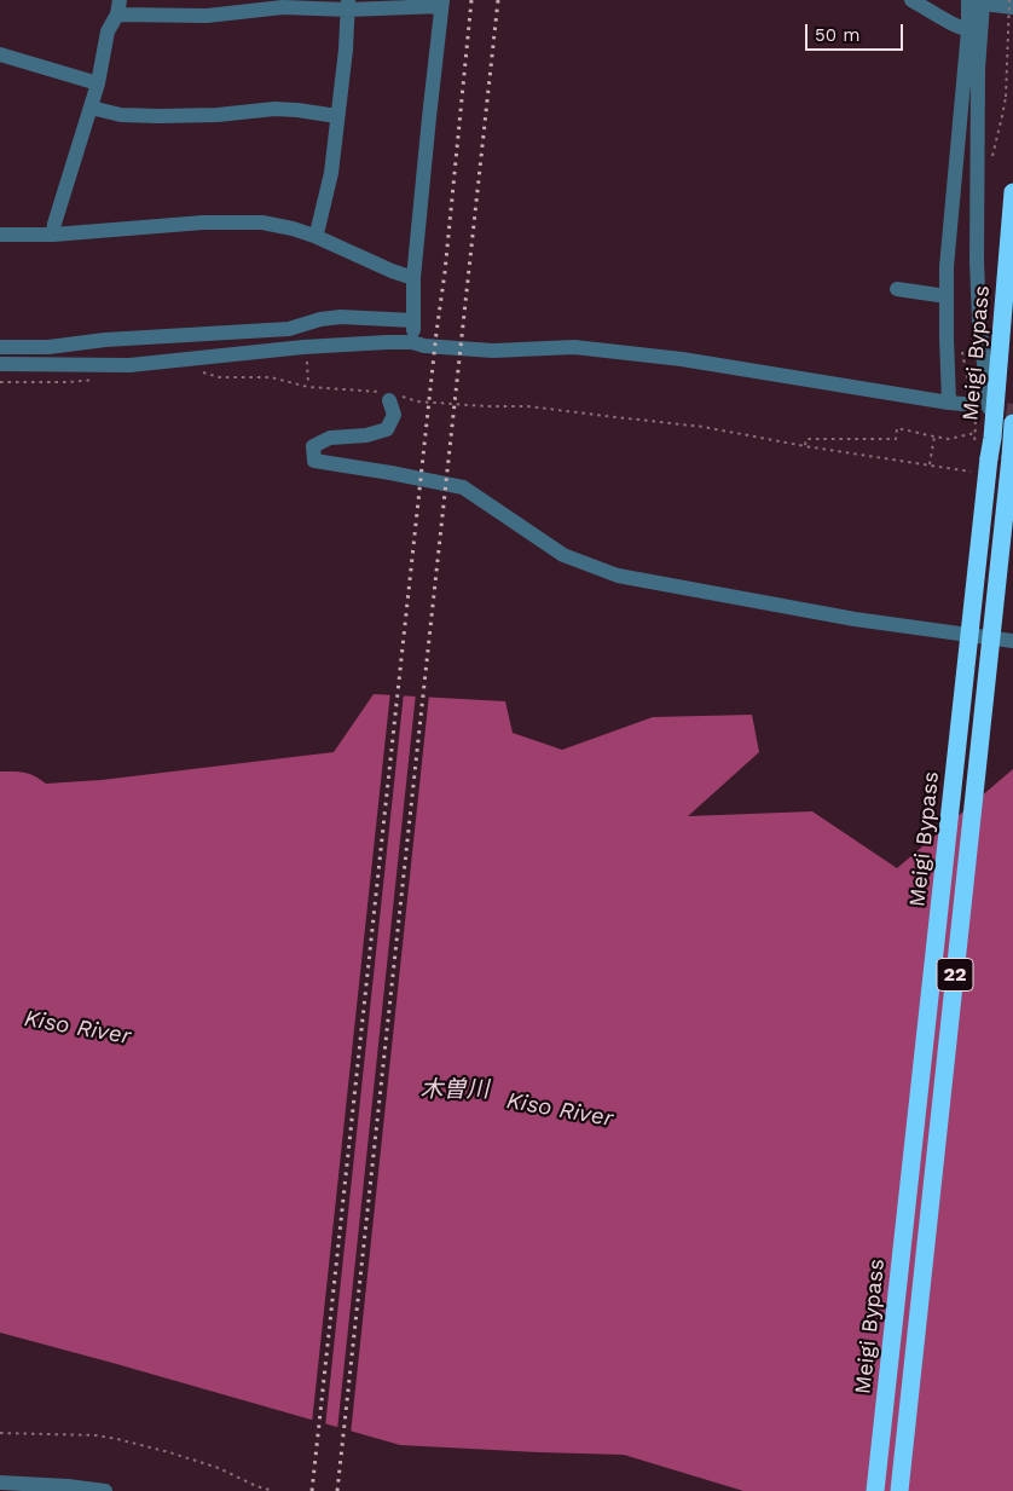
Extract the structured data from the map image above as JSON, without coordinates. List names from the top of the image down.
{
  "streets": {
    "highway": ["Meigi Bypass", "22"]
  },
  "water": ["Kiso River", "木曽川"],
  "scale_bar": "50 m"
}
